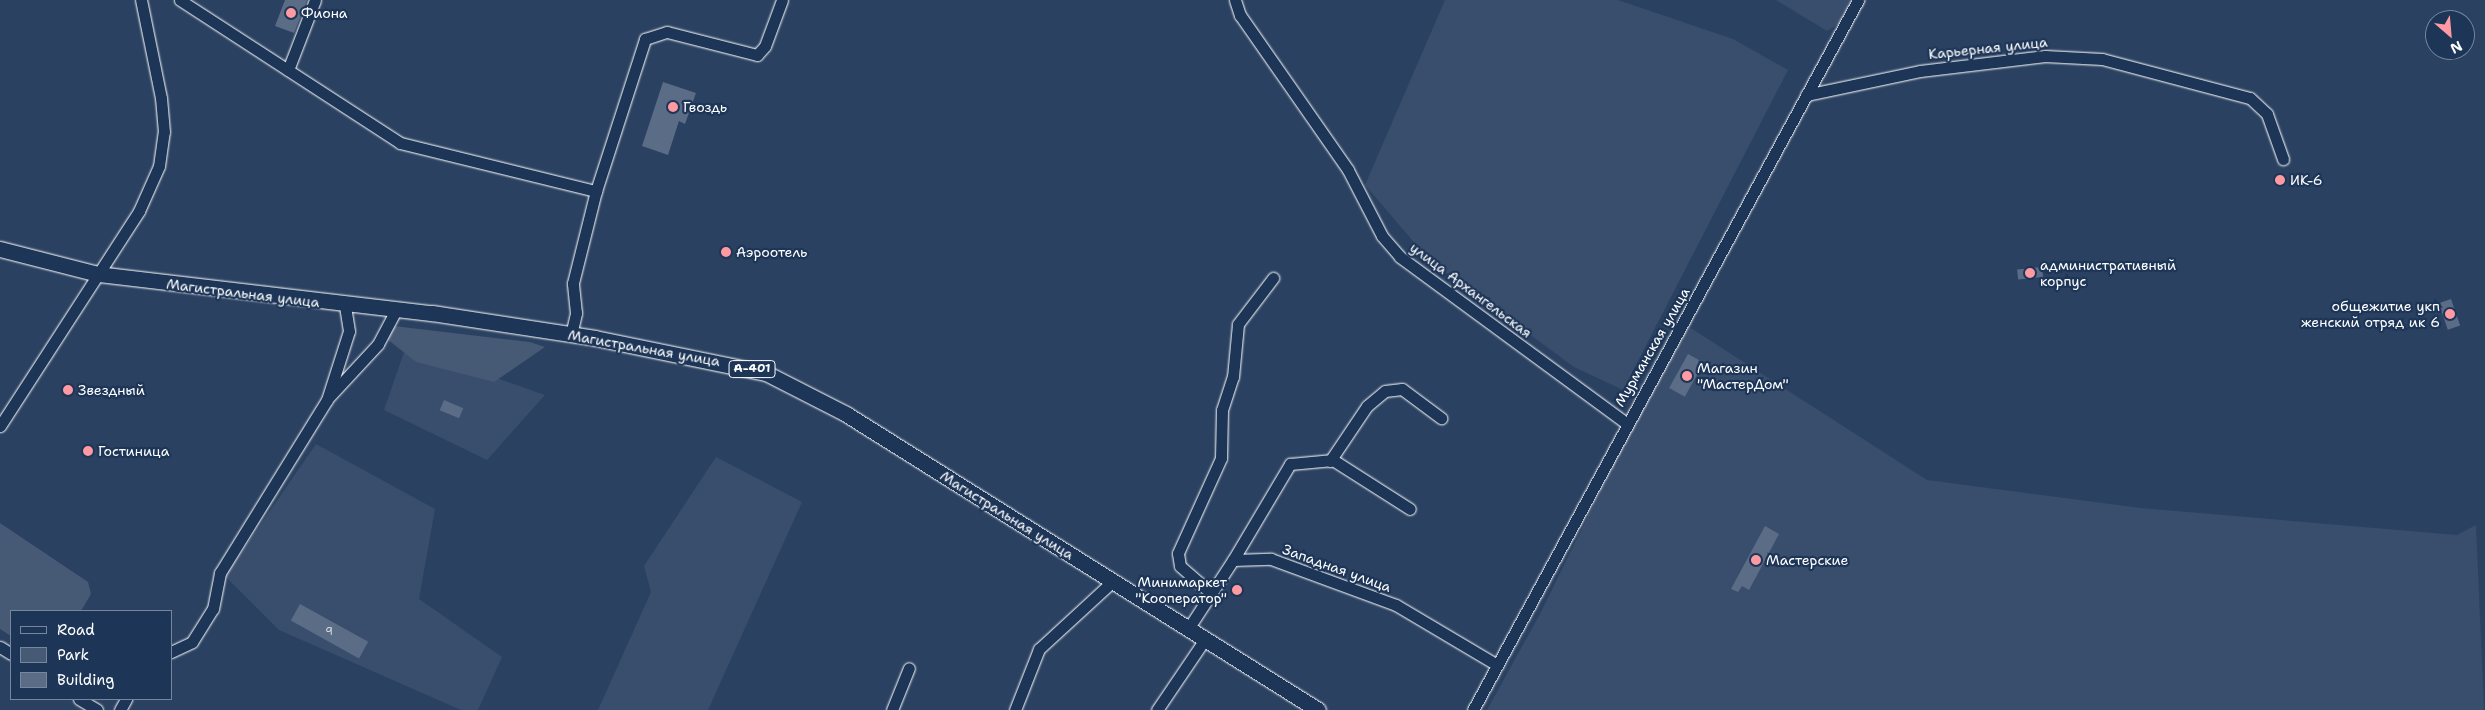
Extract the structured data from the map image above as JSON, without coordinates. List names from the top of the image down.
{
  "streets": {
    "main road": ["Магистральная улица", "А-401"],
    "street": [
      "Карьерная улица",
      "улица Архангельская",
      "Мурманская улица",
      "Западная улица"
    ]
  },
  "crossings": [
    ["Карьерная улица", "Мурманская улица"],
    ["улица Архангельская", "Мурманская улица"],
    ["Мурманская улица", "Западная улица"]
  ],
  "places": [
    "Фиона",
    "Гвоздь",
    "ИК-6",
    "Аэроотель",
    "административный корпус",
    "общежитие укп женский отряд ик 6",
    "Магазин \"МастерДом\"",
    "Звездный",
    "Гостиница",
    "Мастерские",
    "Минимаркет \"Кооператор\""
  ],
  "house_numbers": ["9"],
  "legend": ["Road", "Park", "Building"],
  "north": "bottom right"
}
